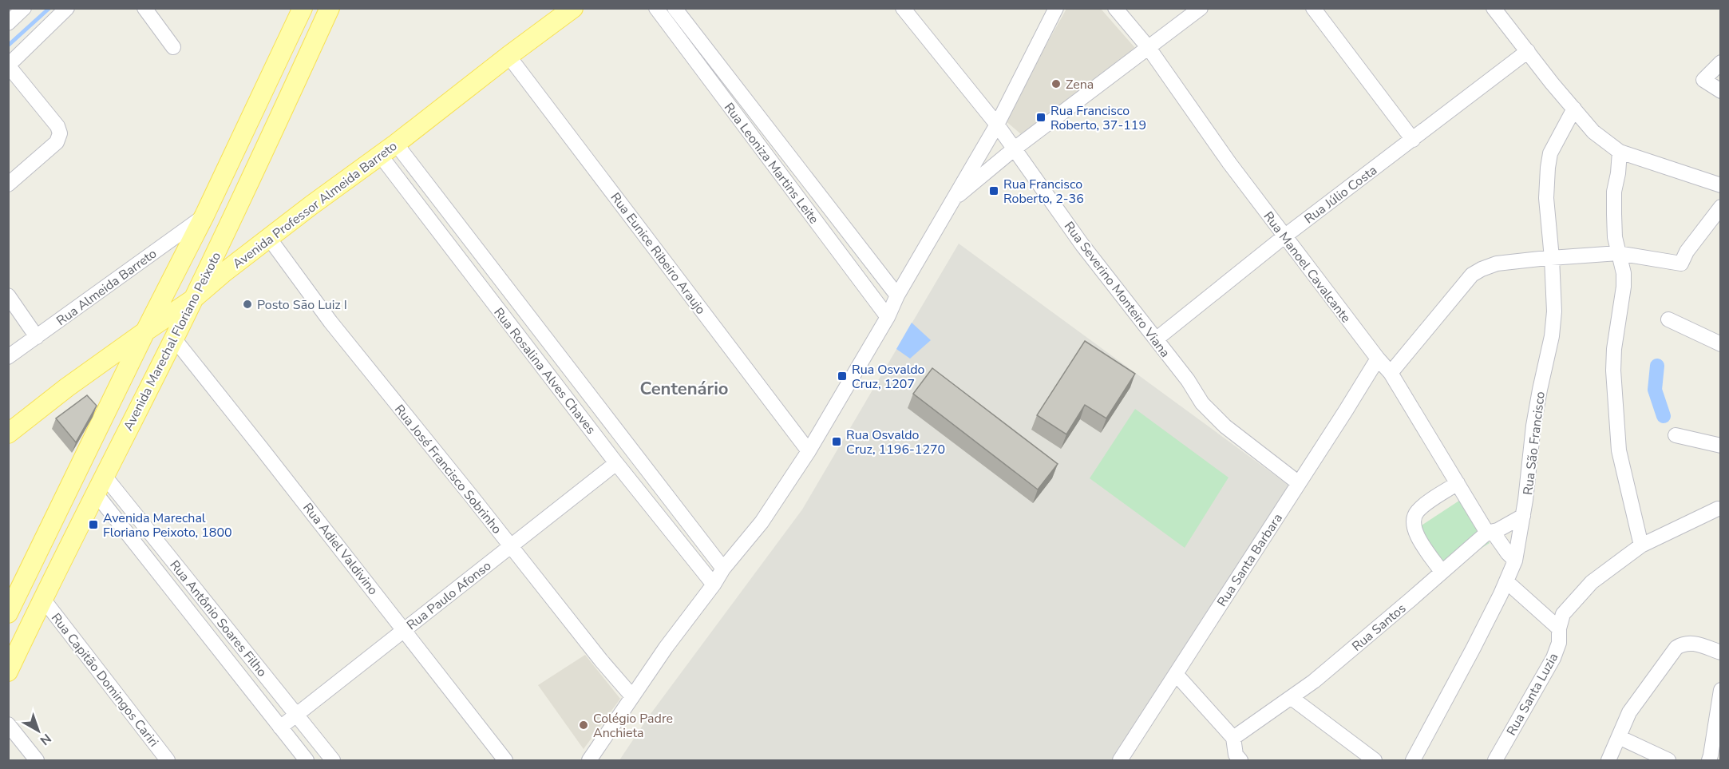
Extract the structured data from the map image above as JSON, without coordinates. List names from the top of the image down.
{
  "streets": {
    "main road": ["Avenida Professor Almeida Barreto", "Avenida Marechal Floriano Peixoto"],
    "street": [
      "Rua Leoniza Martins Leite",
      "Rua Júlio Costa",
      "Rua Eunice Ribeiro Araujo",
      "Rua Manoel Cavalcante",
      "Rua Almeida Barreto",
      "Rua Severino Monteiro Viana",
      "Rua Rosalina Alves Chaves",
      "Rua São Francisco",
      "Rua José Francisco Sobrinho",
      "Rua Adiel Valdivino",
      "Rua Santa Barbara",
      "Rua Paulo Afonso",
      "Rua Antônio Soares Filho",
      "Rua Santos",
      "Rua Capitão Domingos Cariri",
      "Rua Santa Luzia"
    ]
  },
  "crossings": [
    ["Rua Júlio Costa", "Rua Manoel Cavalcante"],
    ["Rua Júlio Costa", "Rua Severino Monteiro Viana"],
    ["Avenida Professor Almeida Barreto", "Rua Eunice Ribeiro Araujo"],
    ["Avenida Professor Almeida Barreto", "Avenida Marechal Floriano Peixoto"],
    ["Avenida Professor Almeida Barreto", "Rua Rosalina Alves Chaves"],
    ["Avenida Professor Almeida Barreto", "Rua José Francisco Sobrinho"],
    ["Rua Manoel Cavalcante", "Rua São Francisco"],
    ["Rua Manoel Cavalcante", "Rua Santa Barbara"],
    ["Rua Manoel Cavalcante", "Rua Santos"],
    ["Rua Almeida Barreto", "Avenida Marechal Floriano Peixoto"],
    ["Rua Severino Monteiro Viana", "Rua Santa Barbara"],
    ["Avenida Marechal Floriano Peixoto", "Rua Adiel Valdivino"],
    ["Avenida Marechal Floriano Peixoto", "Rua Antônio Soares Filho"],
    ["Avenida Marechal Floriano Peixoto", "Rua Capitão Domingos Cariri"],
    ["Rua Rosalina Alves Chaves", "Rua Paulo Afonso"],
    ["Rua São Francisco", "Rua Santos"],
    ["Rua José Francisco Sobrinho", "Rua Paulo Afonso"],
    ["Rua Adiel Valdivino", "Rua Paulo Afonso"],
    ["Rua Paulo Afonso", "Rua Antônio Soares Filho"]
  ],
  "districts": ["Centenário"],
  "places": {
    "other": ["Zena", "Posto São Luiz I", "Colégio Padre Anchieta"],
    "transit": [
      "Rua Francisco Roberto, 37-119",
      "Rua Francisco Roberto, 2-36",
      "Rua Osvaldo Cruz, 1207",
      "Rua Osvaldo Cruz, 1196-1270",
      "Avenida Marechal Floriano Peixoto, 1800"
    ]
  },
  "north": "bottom right"
}
